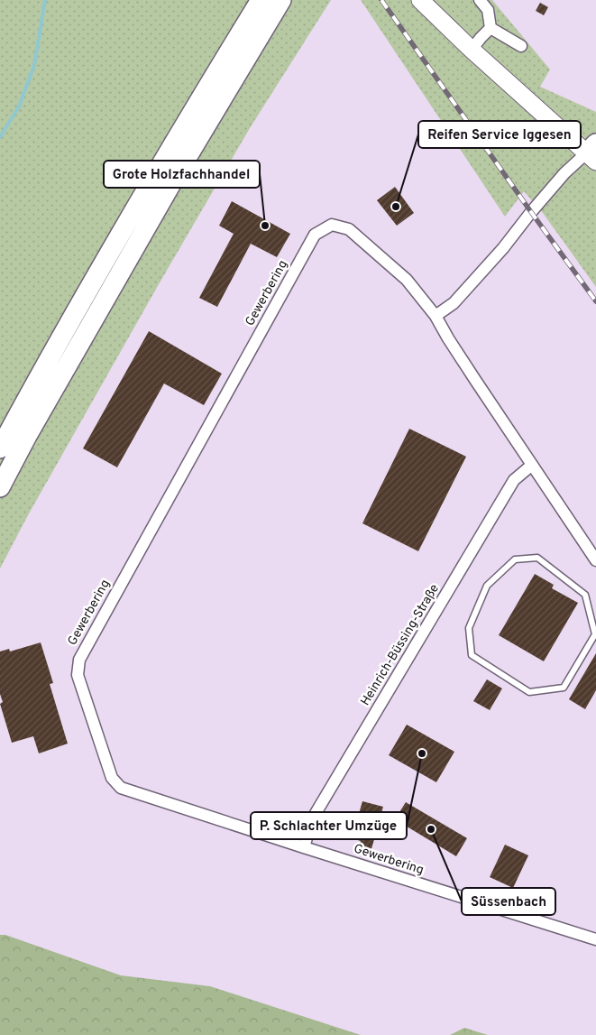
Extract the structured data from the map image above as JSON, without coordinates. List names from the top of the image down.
{
  "streets": {
    "street": ["Gewerbering", "Heinrich-Büssing-Straße"]
  },
  "crossings": [
    ["Gewerbering", "Heinrich-Büssing-Straße"]
  ],
  "places": [
    "Reifen Service Iggesen",
    "Grote Holzfachhandel",
    "P. Schlachter Umzüge",
    "Süssenbach"
  ]
}
